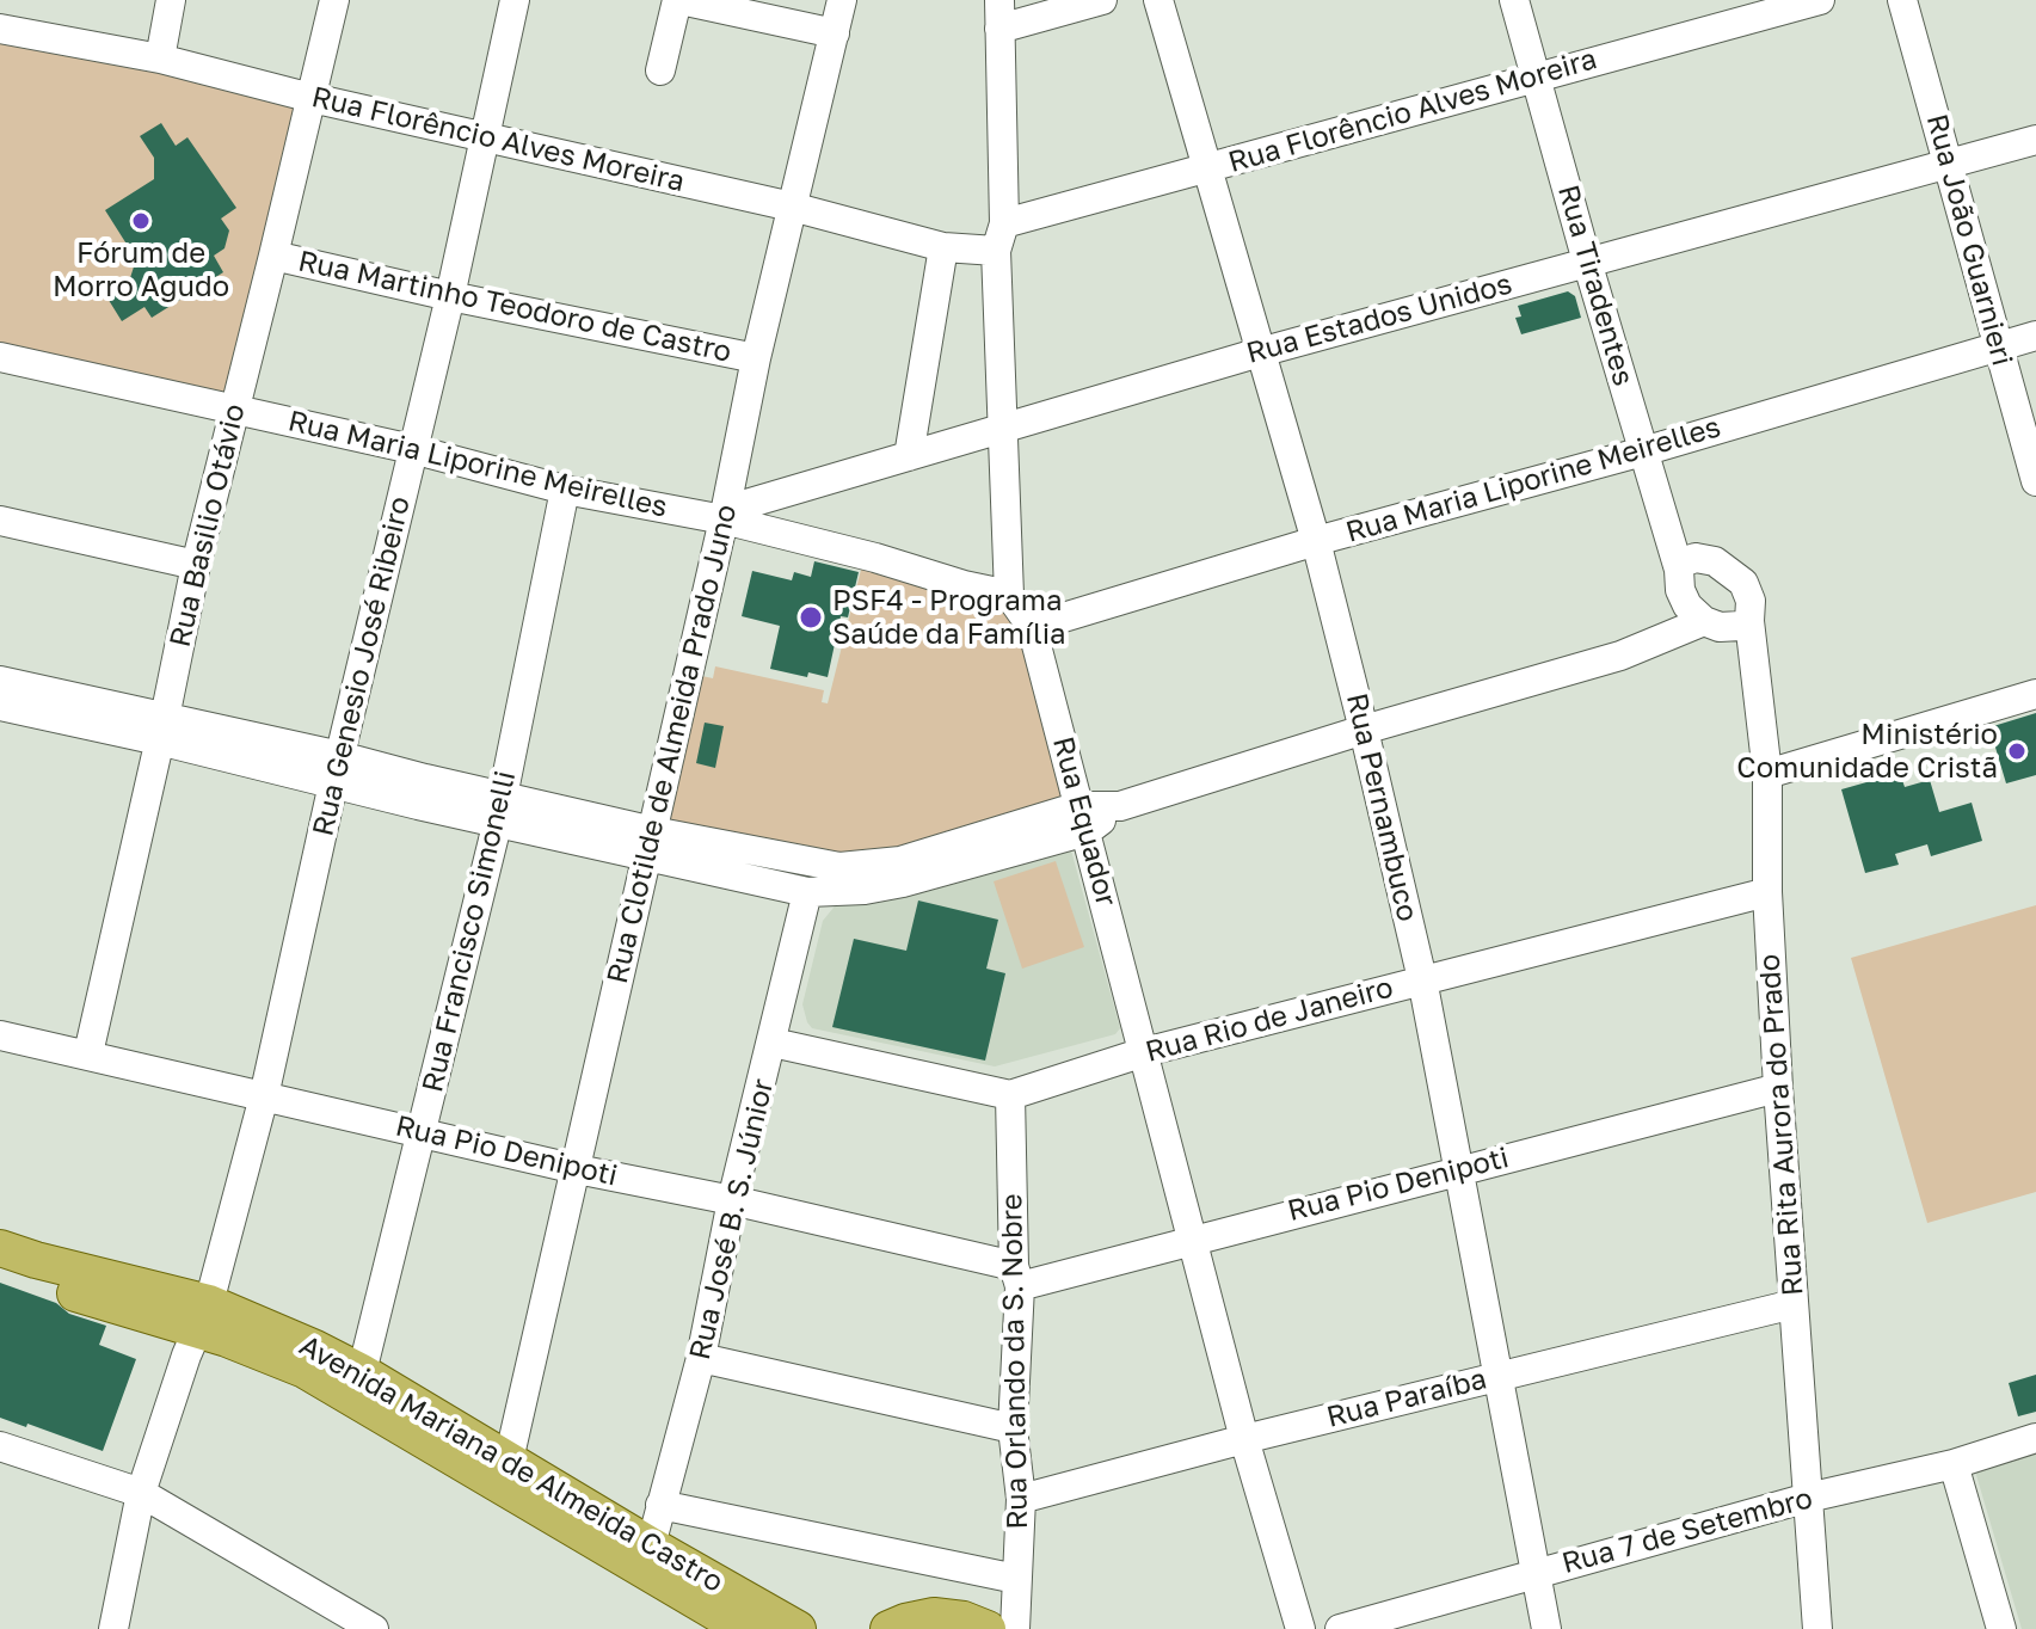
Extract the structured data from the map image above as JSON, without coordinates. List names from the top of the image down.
{
  "streets": {
    "main road": ["Avenida Mariana de Almeida Castro"],
    "street": [
      "Rua Florêncio Alves Moreira",
      "Rua João Guarnieri",
      "Rua Tiradentes",
      "Rua Martinho Teodoro de Castro",
      "Rua Estados Unidos",
      "Rua Maria Liporine Meirelles",
      "Rua Basilio Otávio",
      "Rua Genesio José Ribeiro",
      "Rua Clotilde de Almeida Prado Juno",
      "Rua Pernambuco",
      "Rua Equador",
      "Rua Francisco Simonelli",
      "Rua Rio de Janeiro",
      "Rua Rita Aurora do Prado",
      "Rua Pio Denipoti",
      "Rua José B. S. Júnior",
      "Rua Orlando da S. Nobre",
      "Rua Paraíba",
      "Rua 7 de Setembro"
    ]
  },
  "crossings": [
    ["Rua Florêncio Alves Moreira", "Rua Tiradentes"],
    ["Rua Florêncio Alves Moreira", "Rua Basilio Otávio"],
    ["Rua Florêncio Alves Moreira", "Rua Genesio José Ribeiro"],
    ["Rua Florêncio Alves Moreira", "Rua Clotilde de Almeida Prado Juno"],
    ["Rua Florêncio Alves Moreira", "Rua Pernambuco"],
    ["Rua João Guarnieri", "Rua Estados Unidos"],
    ["Rua João Guarnieri", "Rua Maria Liporine Meirelles"],
    ["Rua Tiradentes", "Rua Estados Unidos"],
    ["Rua Tiradentes", "Rua Maria Liporine Meirelles"],
    ["Rua Tiradentes", "Rua Rita Aurora do Prado"],
    ["Rua Martinho Teodoro de Castro", "Rua Basilio Otávio"],
    ["Rua Martinho Teodoro de Castro", "Rua Genesio José Ribeiro"],
    ["Rua Martinho Teodoro de Castro", "Rua Clotilde de Almeida Prado Juno"],
    ["Rua Estados Unidos", "Rua Maria Liporine Meirelles"],
    ["Rua Estados Unidos", "Rua Clotilde de Almeida Prado Juno"],
    ["Rua Estados Unidos", "Rua Pernambuco"],
    ["Rua Maria Liporine Meirelles", "Rua Basilio Otávio"],
    ["Rua Maria Liporine Meirelles", "Rua Genesio José Ribeiro"],
    ["Rua Maria Liporine Meirelles", "Rua Clotilde de Almeida Prado Juno"],
    ["Rua Maria Liporine Meirelles", "Rua Pernambuco"],
    ["Rua Maria Liporine Meirelles", "Rua Equador"],
    ["Rua Maria Liporine Meirelles", "Rua Francisco Simonelli"],
    ["Rua Basilio Otávio", "Rua Pio Denipoti"],
    ["Rua Genesio José Ribeiro", "Rua Pio Denipoti"],
    ["Rua Genesio José Ribeiro", "Avenida Mariana de Almeida Castro"],
    ["Rua Clotilde de Almeida Prado Juno", "Rua Pio Denipoti"],
    ["Rua Clotilde de Almeida Prado Juno", "Avenida Mariana de Almeida Castro"],
    ["Rua Pernambuco", "Rua Rio de Janeiro"],
    ["Rua Pernambuco", "Rua Pio Denipoti"],
    ["Rua Pernambuco", "Rua Paraíba"],
    ["Rua Pernambuco", "Rua 7 de Setembro"],
    ["Rua Equador", "Rua Rio de Janeiro"],
    ["Rua Equador", "Rua Pio Denipoti"],
    ["Rua Equador", "Rua Paraíba"],
    ["Rua Francisco Simonelli", "Rua Pio Denipoti"],
    ["Rua Francisco Simonelli", "Avenida Mariana de Almeida Castro"],
    ["Rua Rio de Janeiro", "Rua Rita Aurora do Prado"],
    ["Rua Rio de Janeiro", "Rua Orlando da S. Nobre"],
    ["Rua Rita Aurora do Prado", "Rua Pio Denipoti"],
    ["Rua Rita Aurora do Prado", "Rua Paraíba"],
    ["Rua Rita Aurora do Prado", "Rua 7 de Setembro"],
    ["Rua Pio Denipoti", "Rua José B. S. Júnior"],
    ["Rua Pio Denipoti", "Rua Orlando da S. Nobre"],
    ["Rua José B. S. Júnior", "Avenida Mariana de Almeida Castro"],
    ["Rua Orlando da S. Nobre", "Rua Paraíba"]
  ],
  "places": ["Fórum de Morro Agudo", "PSF4 - Programa Saúde da Família", "Ministério Comunidade Cristã"]
}
